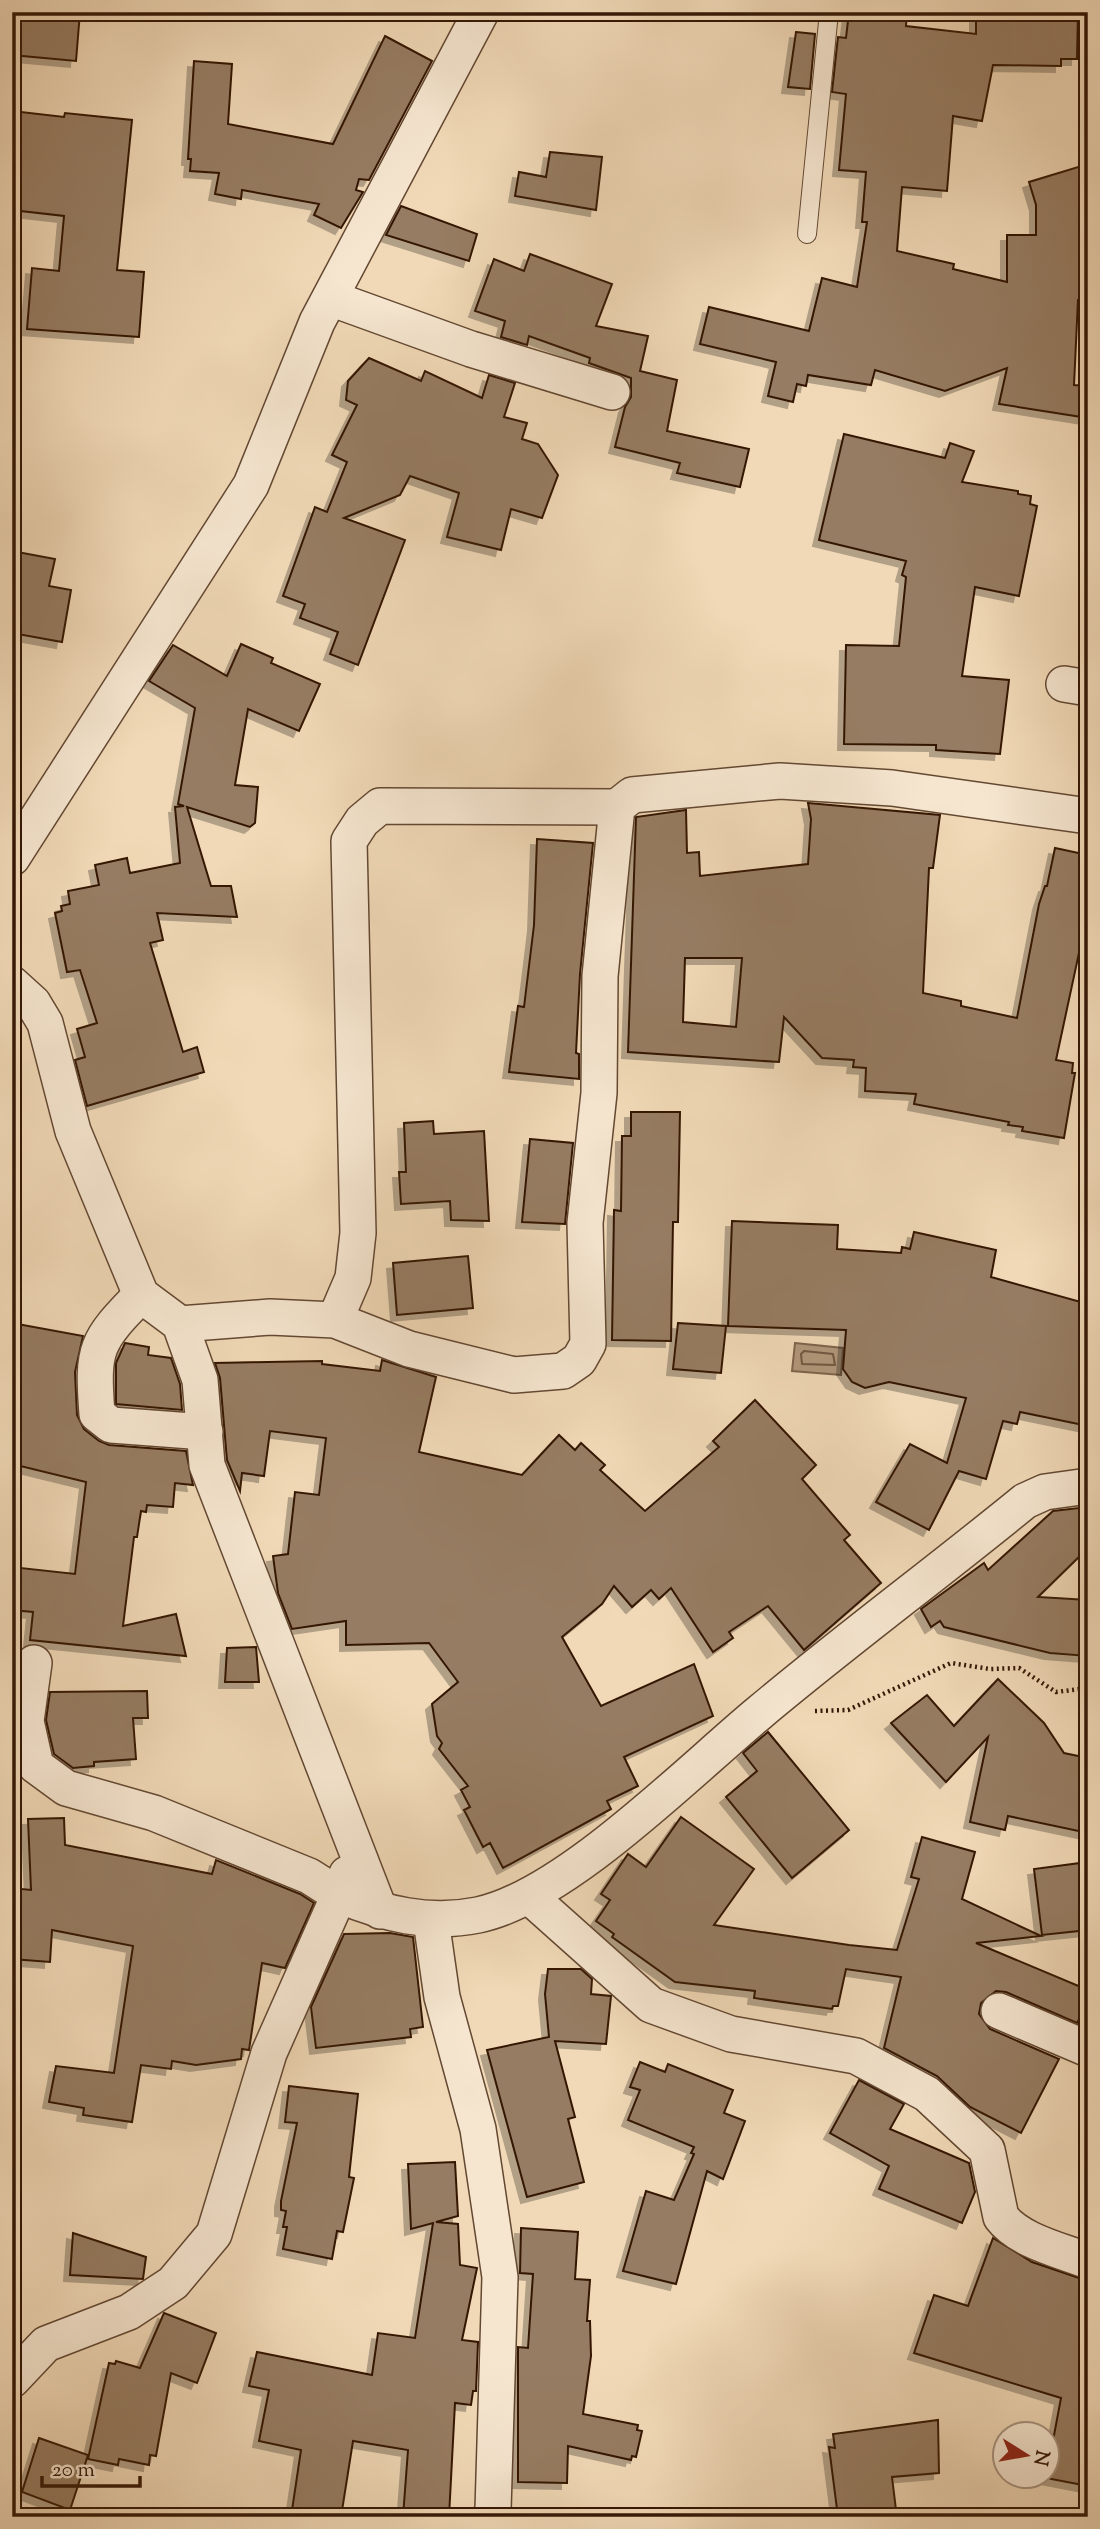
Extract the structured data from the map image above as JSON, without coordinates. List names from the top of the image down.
{
  "scale_bar": "20 m",
  "north": "right"
}
